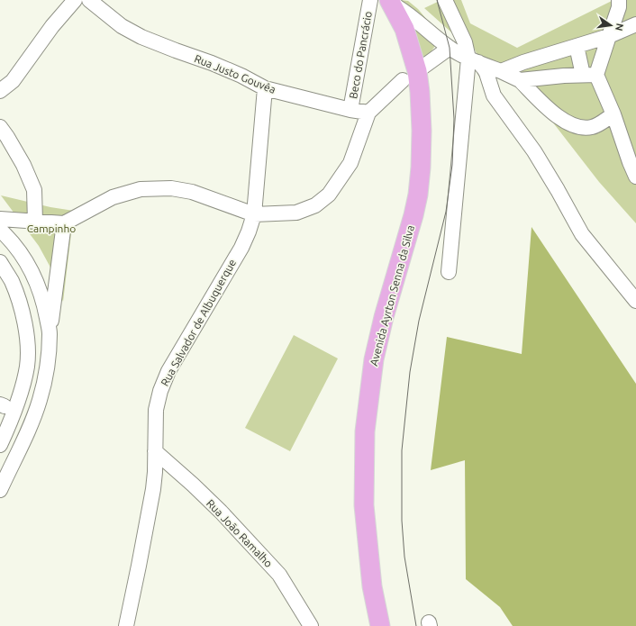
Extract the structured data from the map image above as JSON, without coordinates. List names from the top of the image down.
{
  "streets": {
    "main road": ["Avenida Ayrton Senna da Silva"],
    "street": [
      "Beco do Pancrácio",
      "Rua Justo Gouvêa",
      "Rua Salvador de Albuquerque",
      "Rua João Ramalho"
    ]
  },
  "crossings": [
    ["Beco do Pancrácio", "Rua Justo Gouvêa"],
    ["Rua Justo Gouvêa", "Rua Salvador de Albuquerque"],
    ["Rua Salvador de Albuquerque", "Rua João Ramalho"]
  ],
  "parks": ["Campinho"],
  "north": "right"
}
